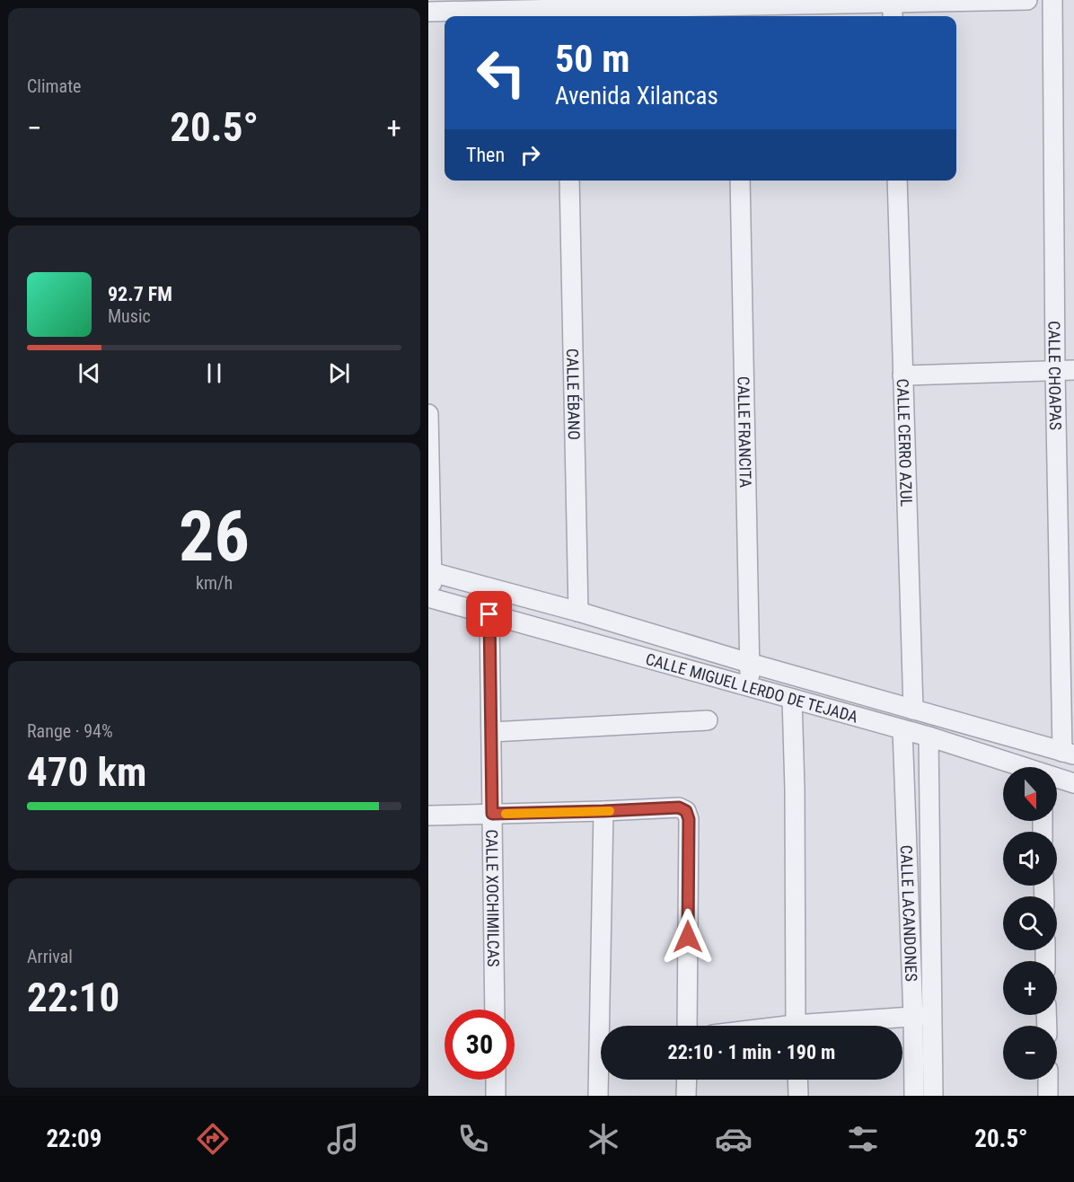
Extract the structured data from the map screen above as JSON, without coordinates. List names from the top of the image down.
{
  "streets": {
    "street": [
      "CALLE CHOAPAS",
      "CALLE ÉBANO",
      "CALLE FRANCITA",
      "CALLE CERRO AZUL",
      "CALLE MIGUEL LERDO DE TEJADA",
      "CALLE XOCHIMILCAS",
      "CALLE LACANDONES"
    ]
  },
  "crossings": [
    ["CALLE CHOAPAS", "CALLE MIGUEL LERDO DE TEJADA"],
    ["CALLE ÉBANO", "CALLE MIGUEL LERDO DE TEJADA"],
    ["CALLE FRANCITA", "CALLE MIGUEL LERDO DE TEJADA"],
    ["CALLE CERRO AZUL", "CALLE MIGUEL LERDO DE TEJADA"],
    ["CALLE MIGUEL LERDO DE TEJADA", "CALLE XOCHIMILCAS"],
    ["CALLE MIGUEL LERDO DE TEJADA", "CALLE LACANDONES"]
  ],
  "north": "bottom",
  "page": {
    "tile": [
      "Climate",
      ["26", "km/h"],
      ["Range · 94%", "470 km"],
      ["Arrival", "22:10"]
    ],
    "turn": ["50 m", "Avenida Xilancas"],
    "heat": ["−", "20.5°", "+"],
    "then": "Then",
    "song": ["92.7 FM", "Music"],
    "map_buttons": ["+", "−"],
    "limit": "30",
    "trip": "22:10 · 1 min · 190 m",
    "tabs": ["22:09", "20.5°"]
  }
}
